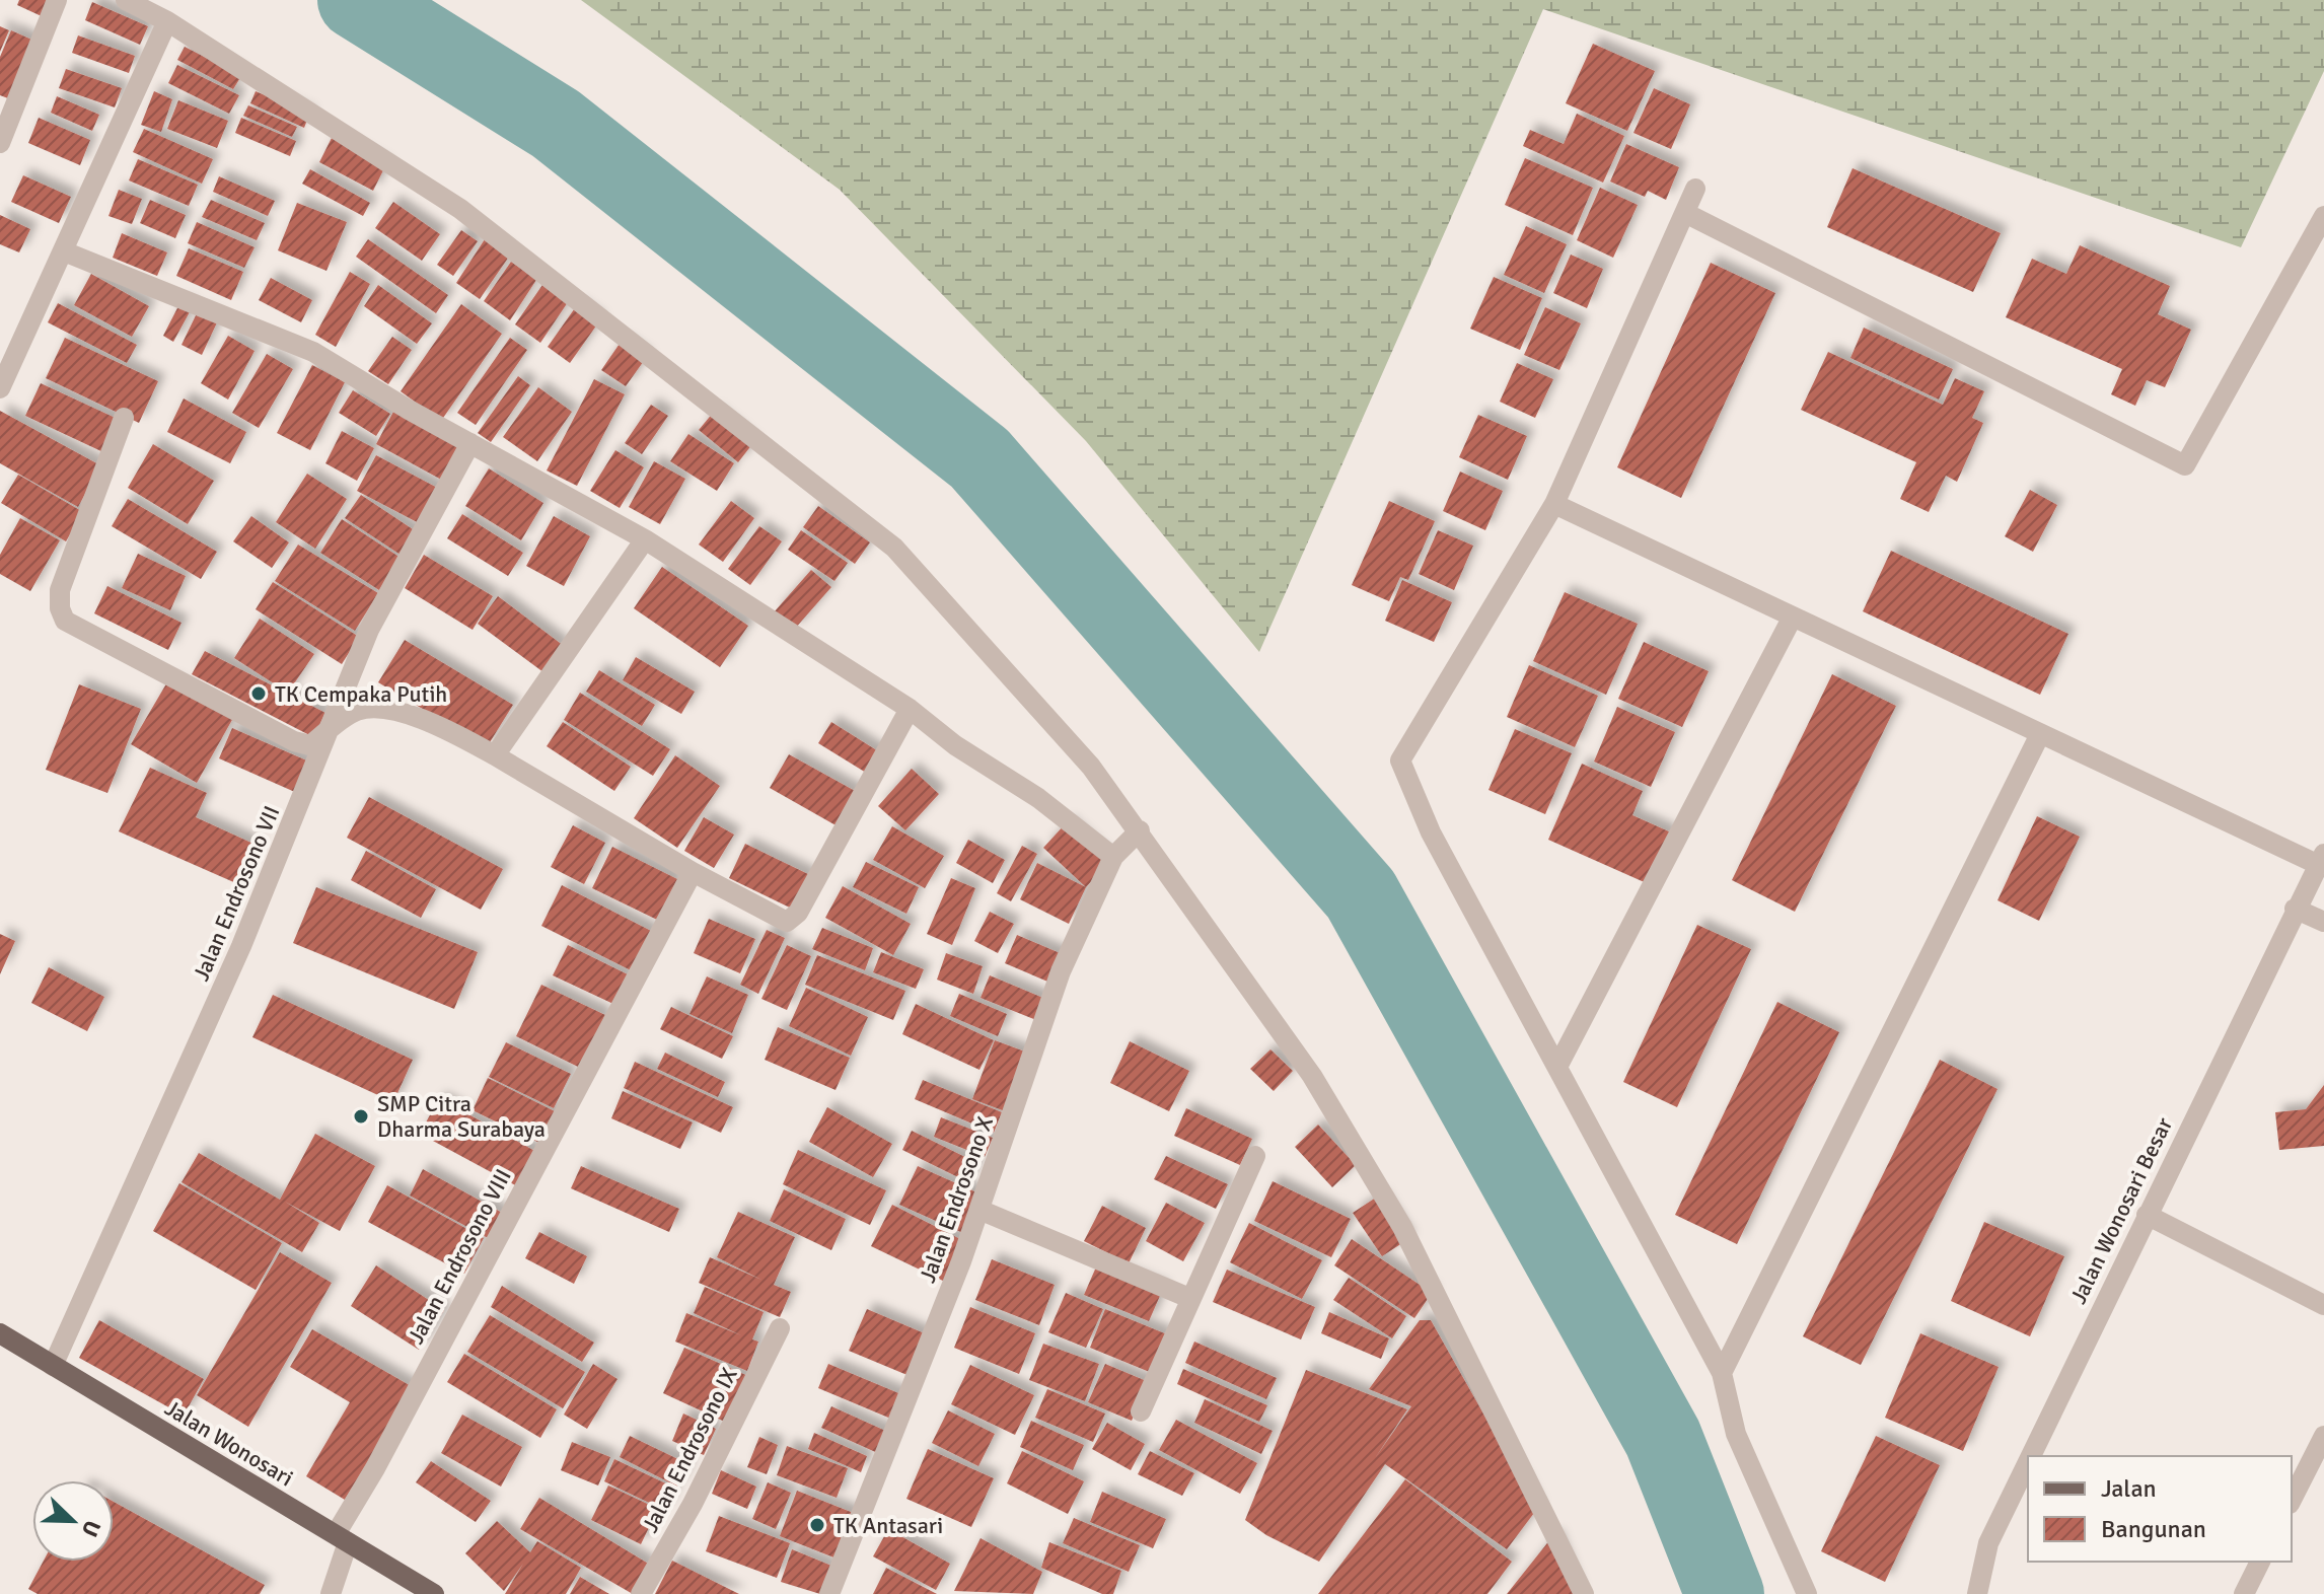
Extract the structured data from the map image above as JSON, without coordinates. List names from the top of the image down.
{
  "streets": {
    "main road": ["Jalan Wonosari"],
    "street": [
      "Jalan Endrosono VII",
      "Jalan Endrosono X",
      "Jalan Wonosari Besar",
      "Jalan Endrosono VIII",
      "Jalan Endrosono IX"
    ]
  },
  "crossings": [
    ["Jalan Endrosono VII", "Jalan Wonosari"],
    ["Jalan Endrosono VIII", "Jalan Wonosari"]
  ],
  "places": ["TK Cempaka Putih", "SMP Citra Dharma Surabaya", "TK Antasari"],
  "legend": ["Jalan", "Bangunan"],
  "north": "bottom right"
}
